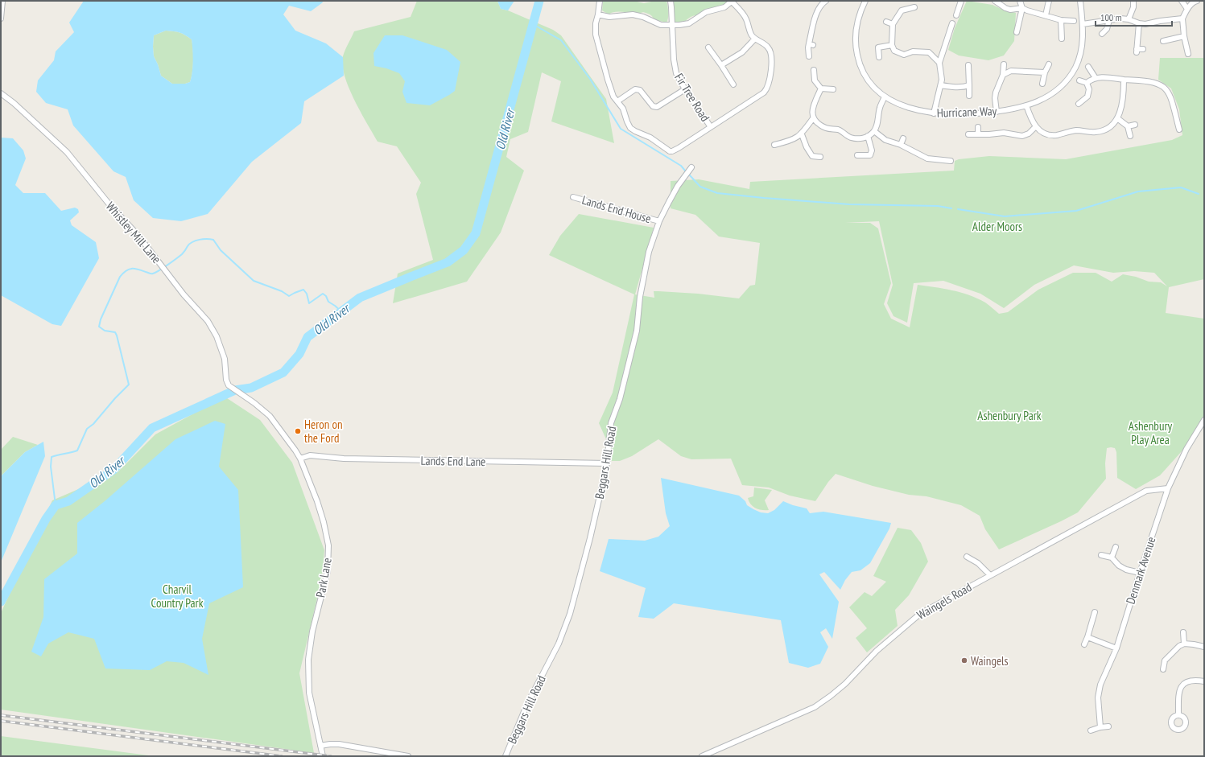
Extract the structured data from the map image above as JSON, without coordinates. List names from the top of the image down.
{
  "streets": {
    "street": [
      "Fir Tree Road",
      "Hurricane Way",
      "Lands End House",
      "Whistley Mill Lane",
      "Lands End Lane",
      "Beggars Hill Road",
      "Denmark Avenue",
      "Park Lane",
      "Waingels Road"
    ]
  },
  "crossings": [
    ["Lands End House", "Beggars Hill Road"],
    ["Whistley Mill Lane", "Park Lane"],
    ["Lands End Lane", "Beggars Hill Road"],
    ["Lands End Lane", "Park Lane"],
    ["Denmark Avenue", "Waingels Road"]
  ],
  "water": ["Old River"],
  "parks": [
    "Alder Moors",
    "Ashenbury Park",
    "Ashenbury Play Area",
    "Charvil Country Park"
  ],
  "places": ["Heron on the Ford", "Waingels"],
  "scale_bar": "100 m"
}
